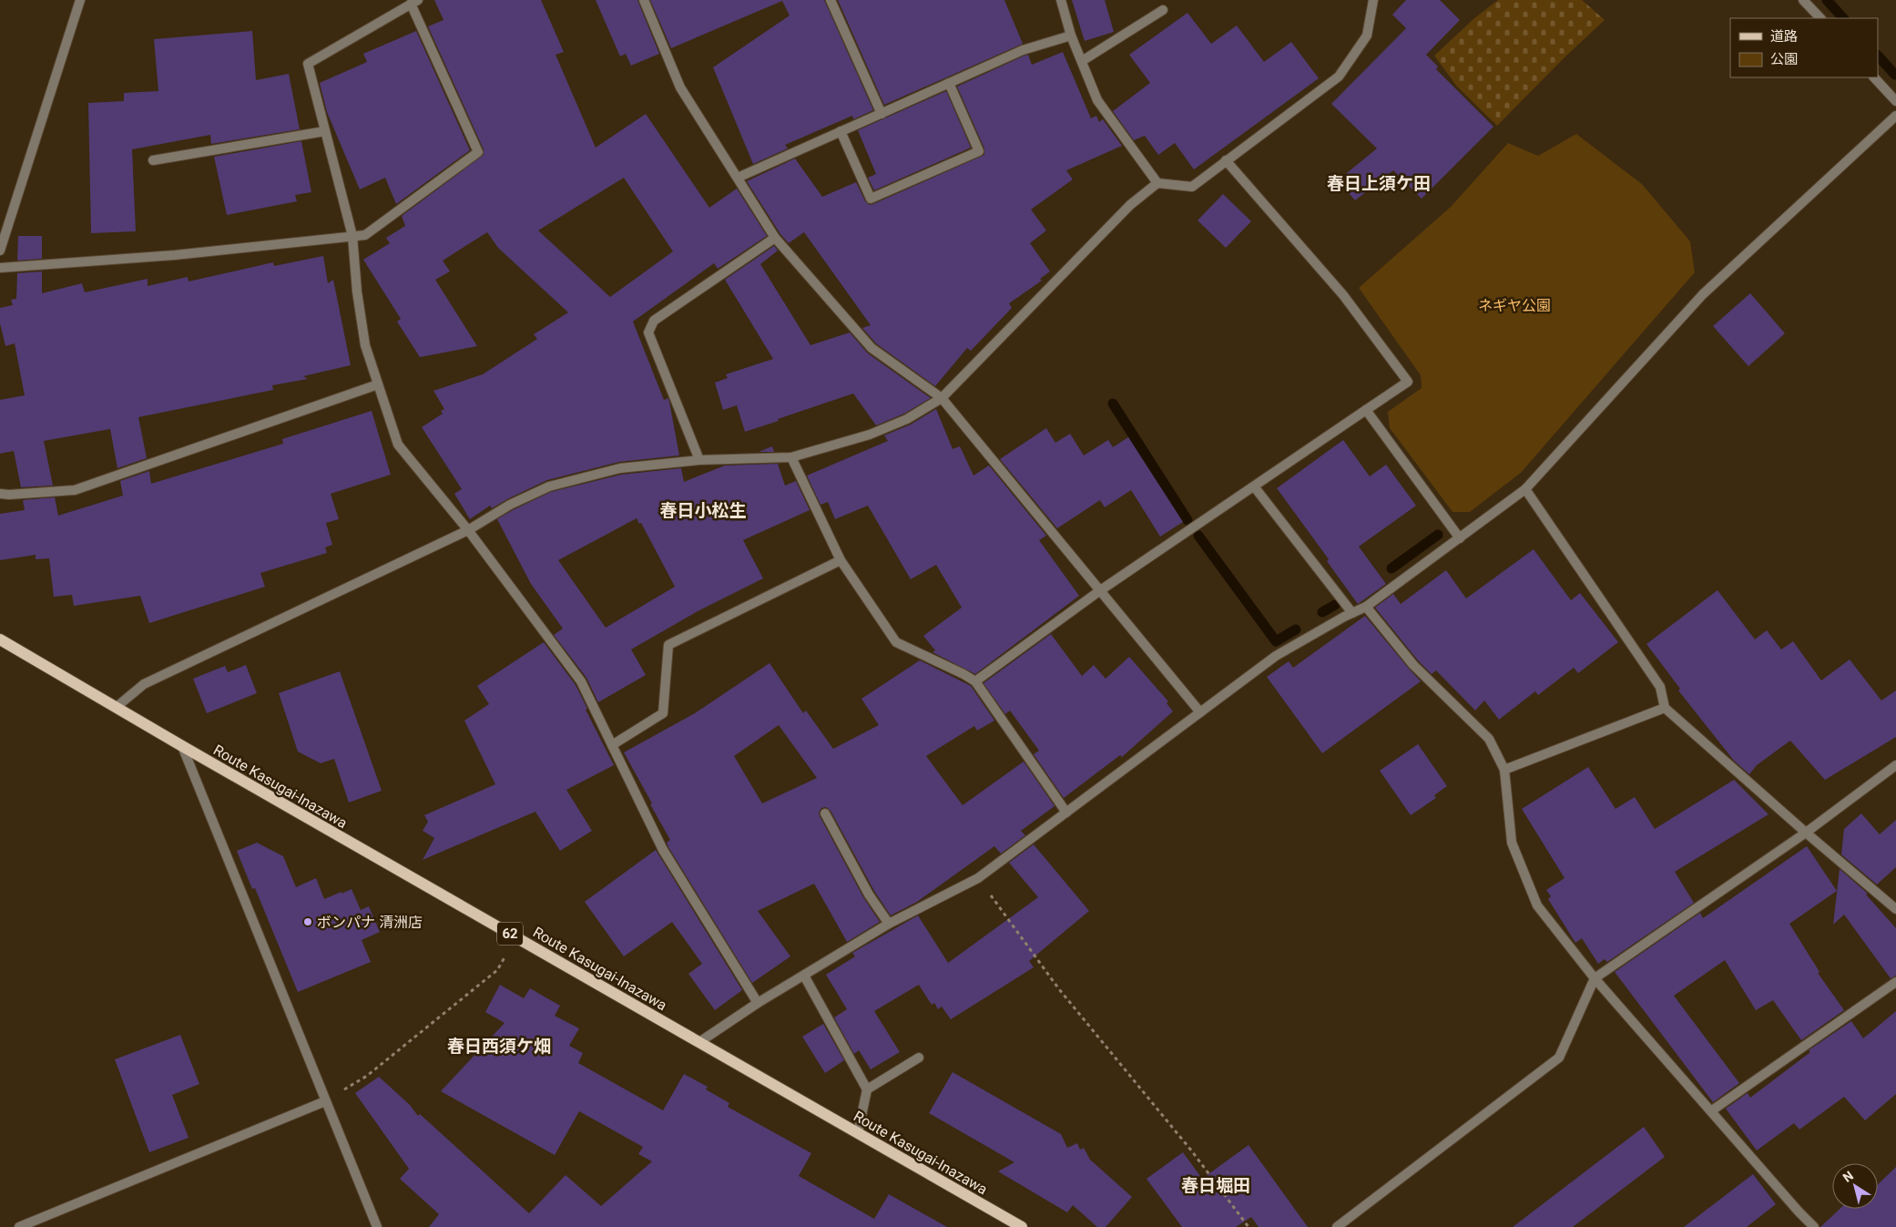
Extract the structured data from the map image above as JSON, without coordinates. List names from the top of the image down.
{
  "streets": {
    "main road": ["Route Kasugai-Inazawa", "62"]
  },
  "districts": [
    "春日上須ケ田",
    "春日小松生",
    "春日西須ケ畑",
    "春日堀田"
  ],
  "parks": ["ネギヤ公園"],
  "places": ["ボンパナ 清洲店"],
  "legend": ["道路", "公園"],
  "north": "top left"
}
